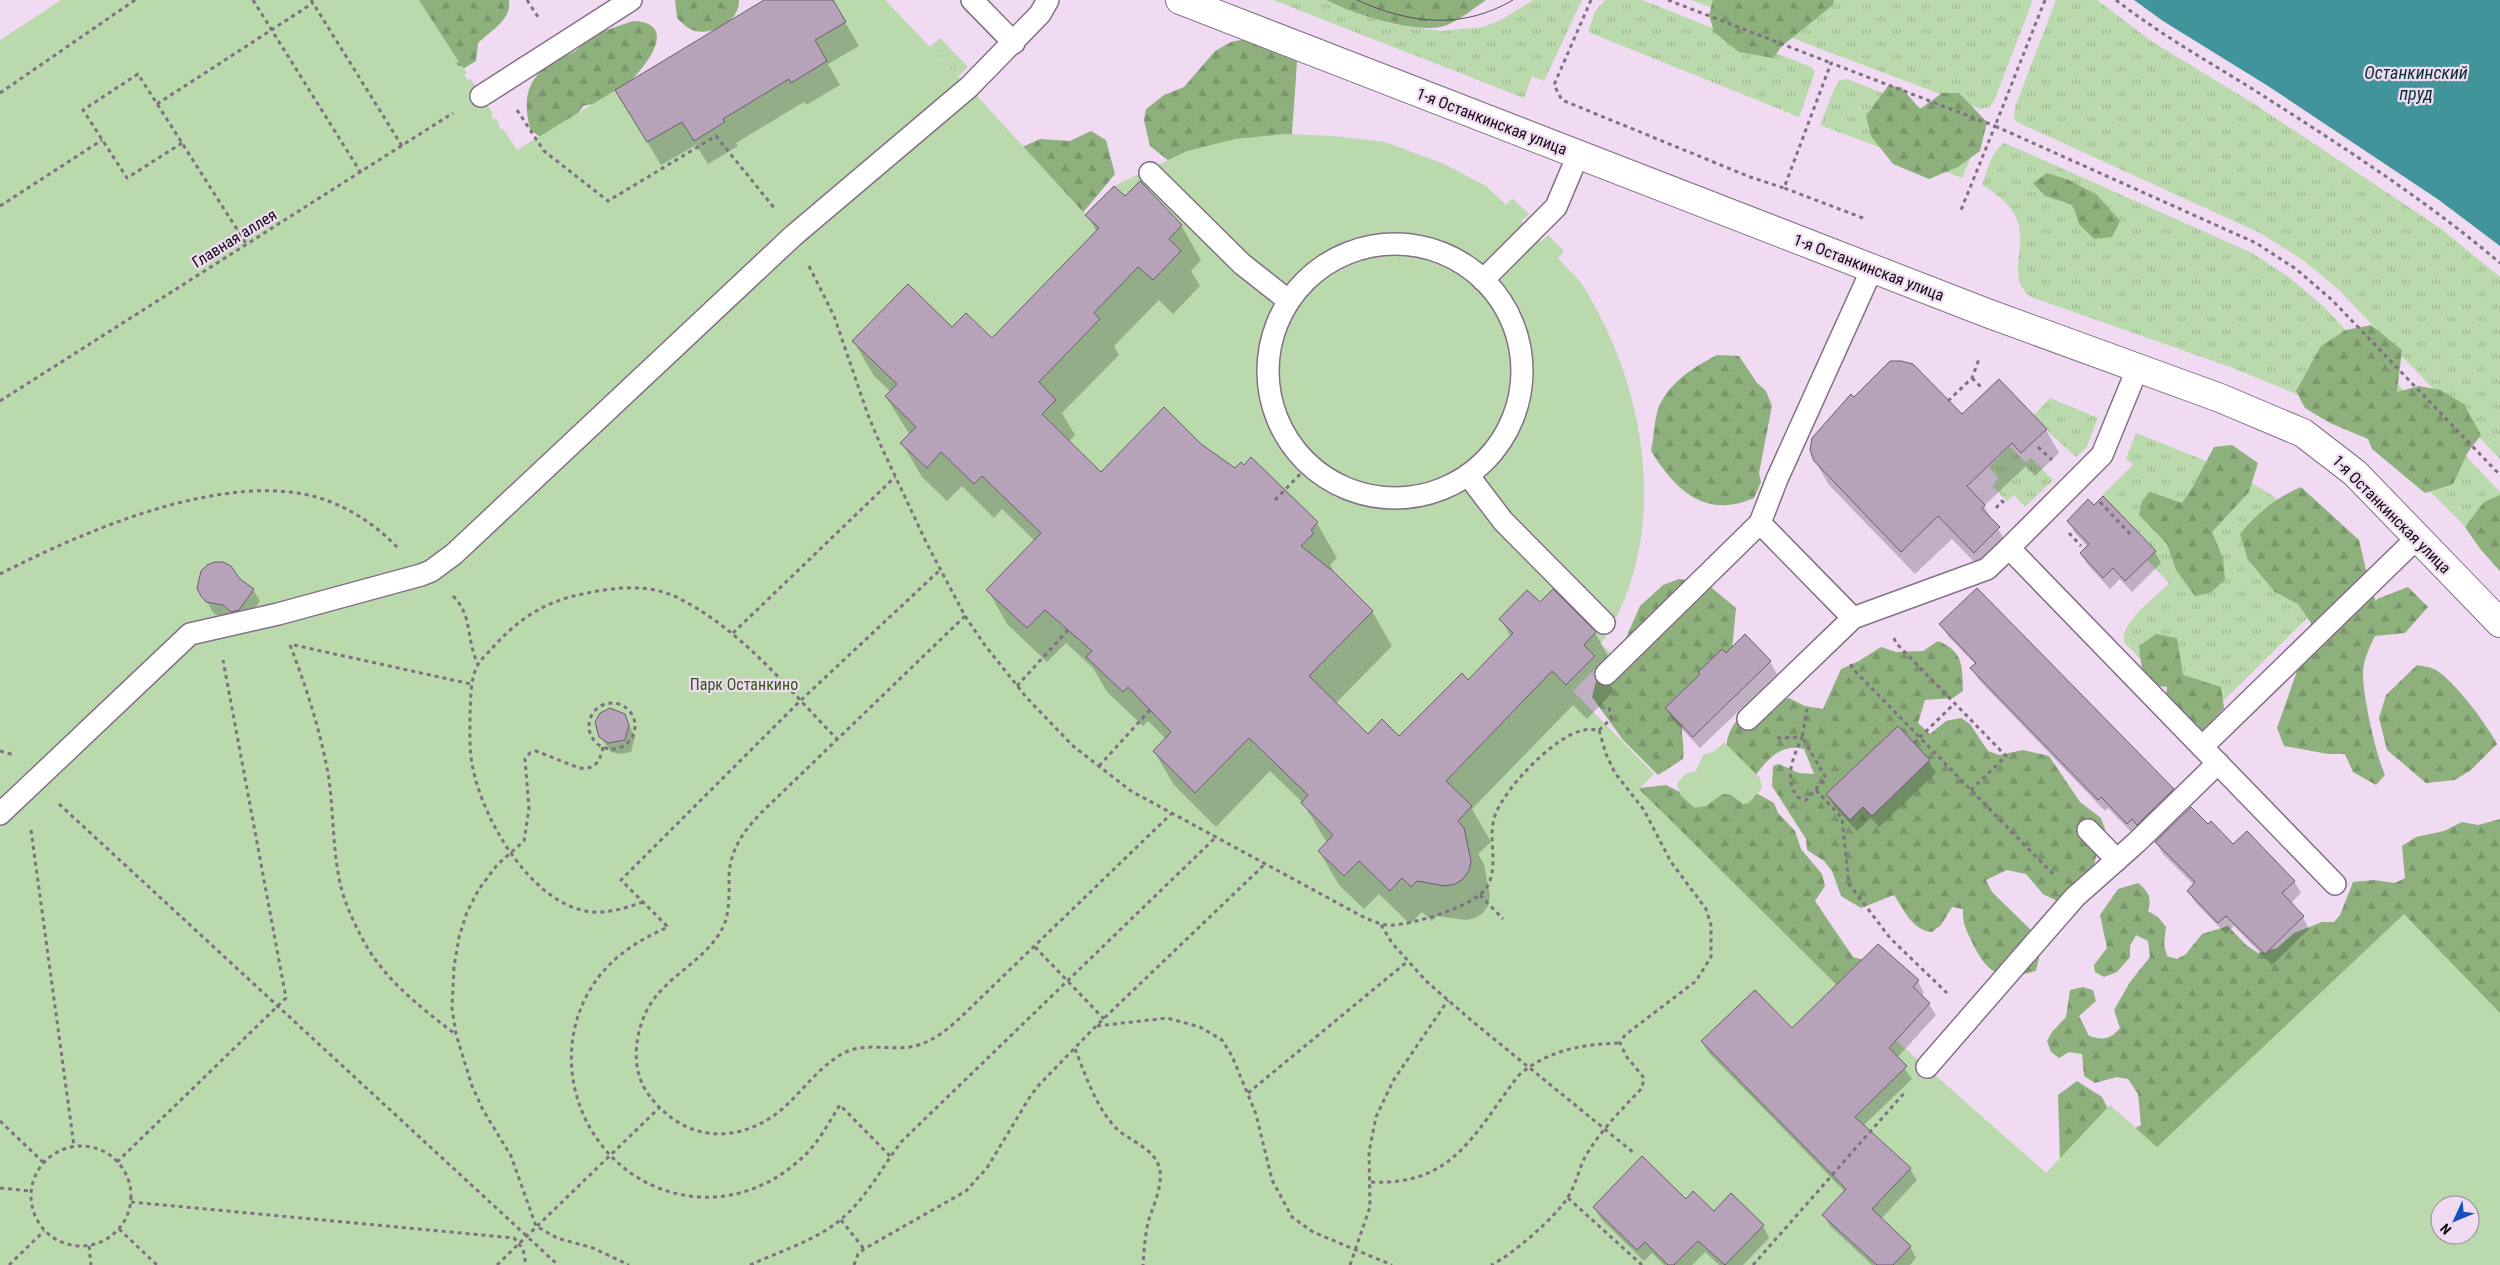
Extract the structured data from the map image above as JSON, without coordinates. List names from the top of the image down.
{
  "streets": {
    "street": ["1-я Останкинская улица"],
    "path": ["Главная аллея"]
  },
  "water": ["Останкинский пруд"],
  "parks": ["Парк Останкино"],
  "north": "bottom left"
}
